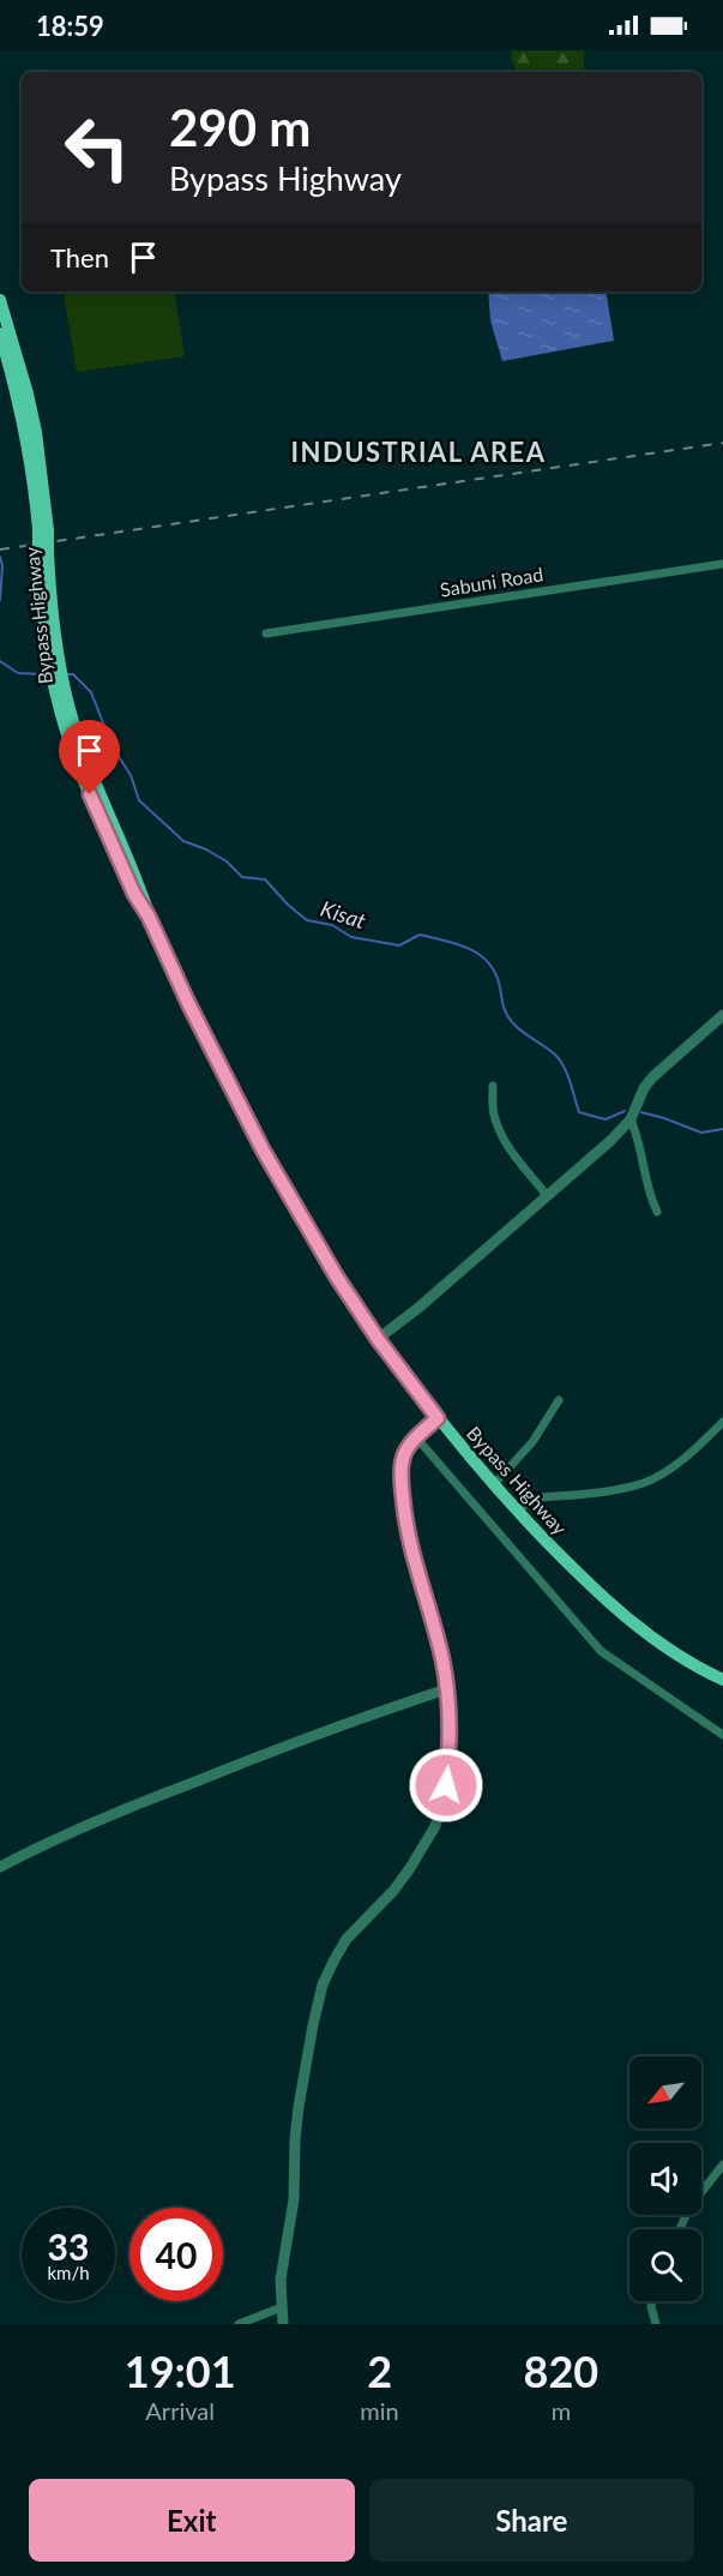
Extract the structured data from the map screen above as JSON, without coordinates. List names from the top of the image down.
{
  "streets": {
    "main road": ["Bypass Highway"],
    "street": ["Sabuni Road"]
  },
  "districts": ["INDUSTRIAL AREA"],
  "water": ["Kisat"],
  "north": "bottom left",
  "page": {
    "status": "18:59",
    "turn": ["290 m", "Bypass Highway"],
    "then": "Then",
    "speed": "33 km/h",
    "limit": "40",
    "eta": [
      "19:01",
      "Arrival",
      "2",
      "min",
      "820",
      "m"
    ],
    "buttons": ["Exit", "Share"]
  }
}
